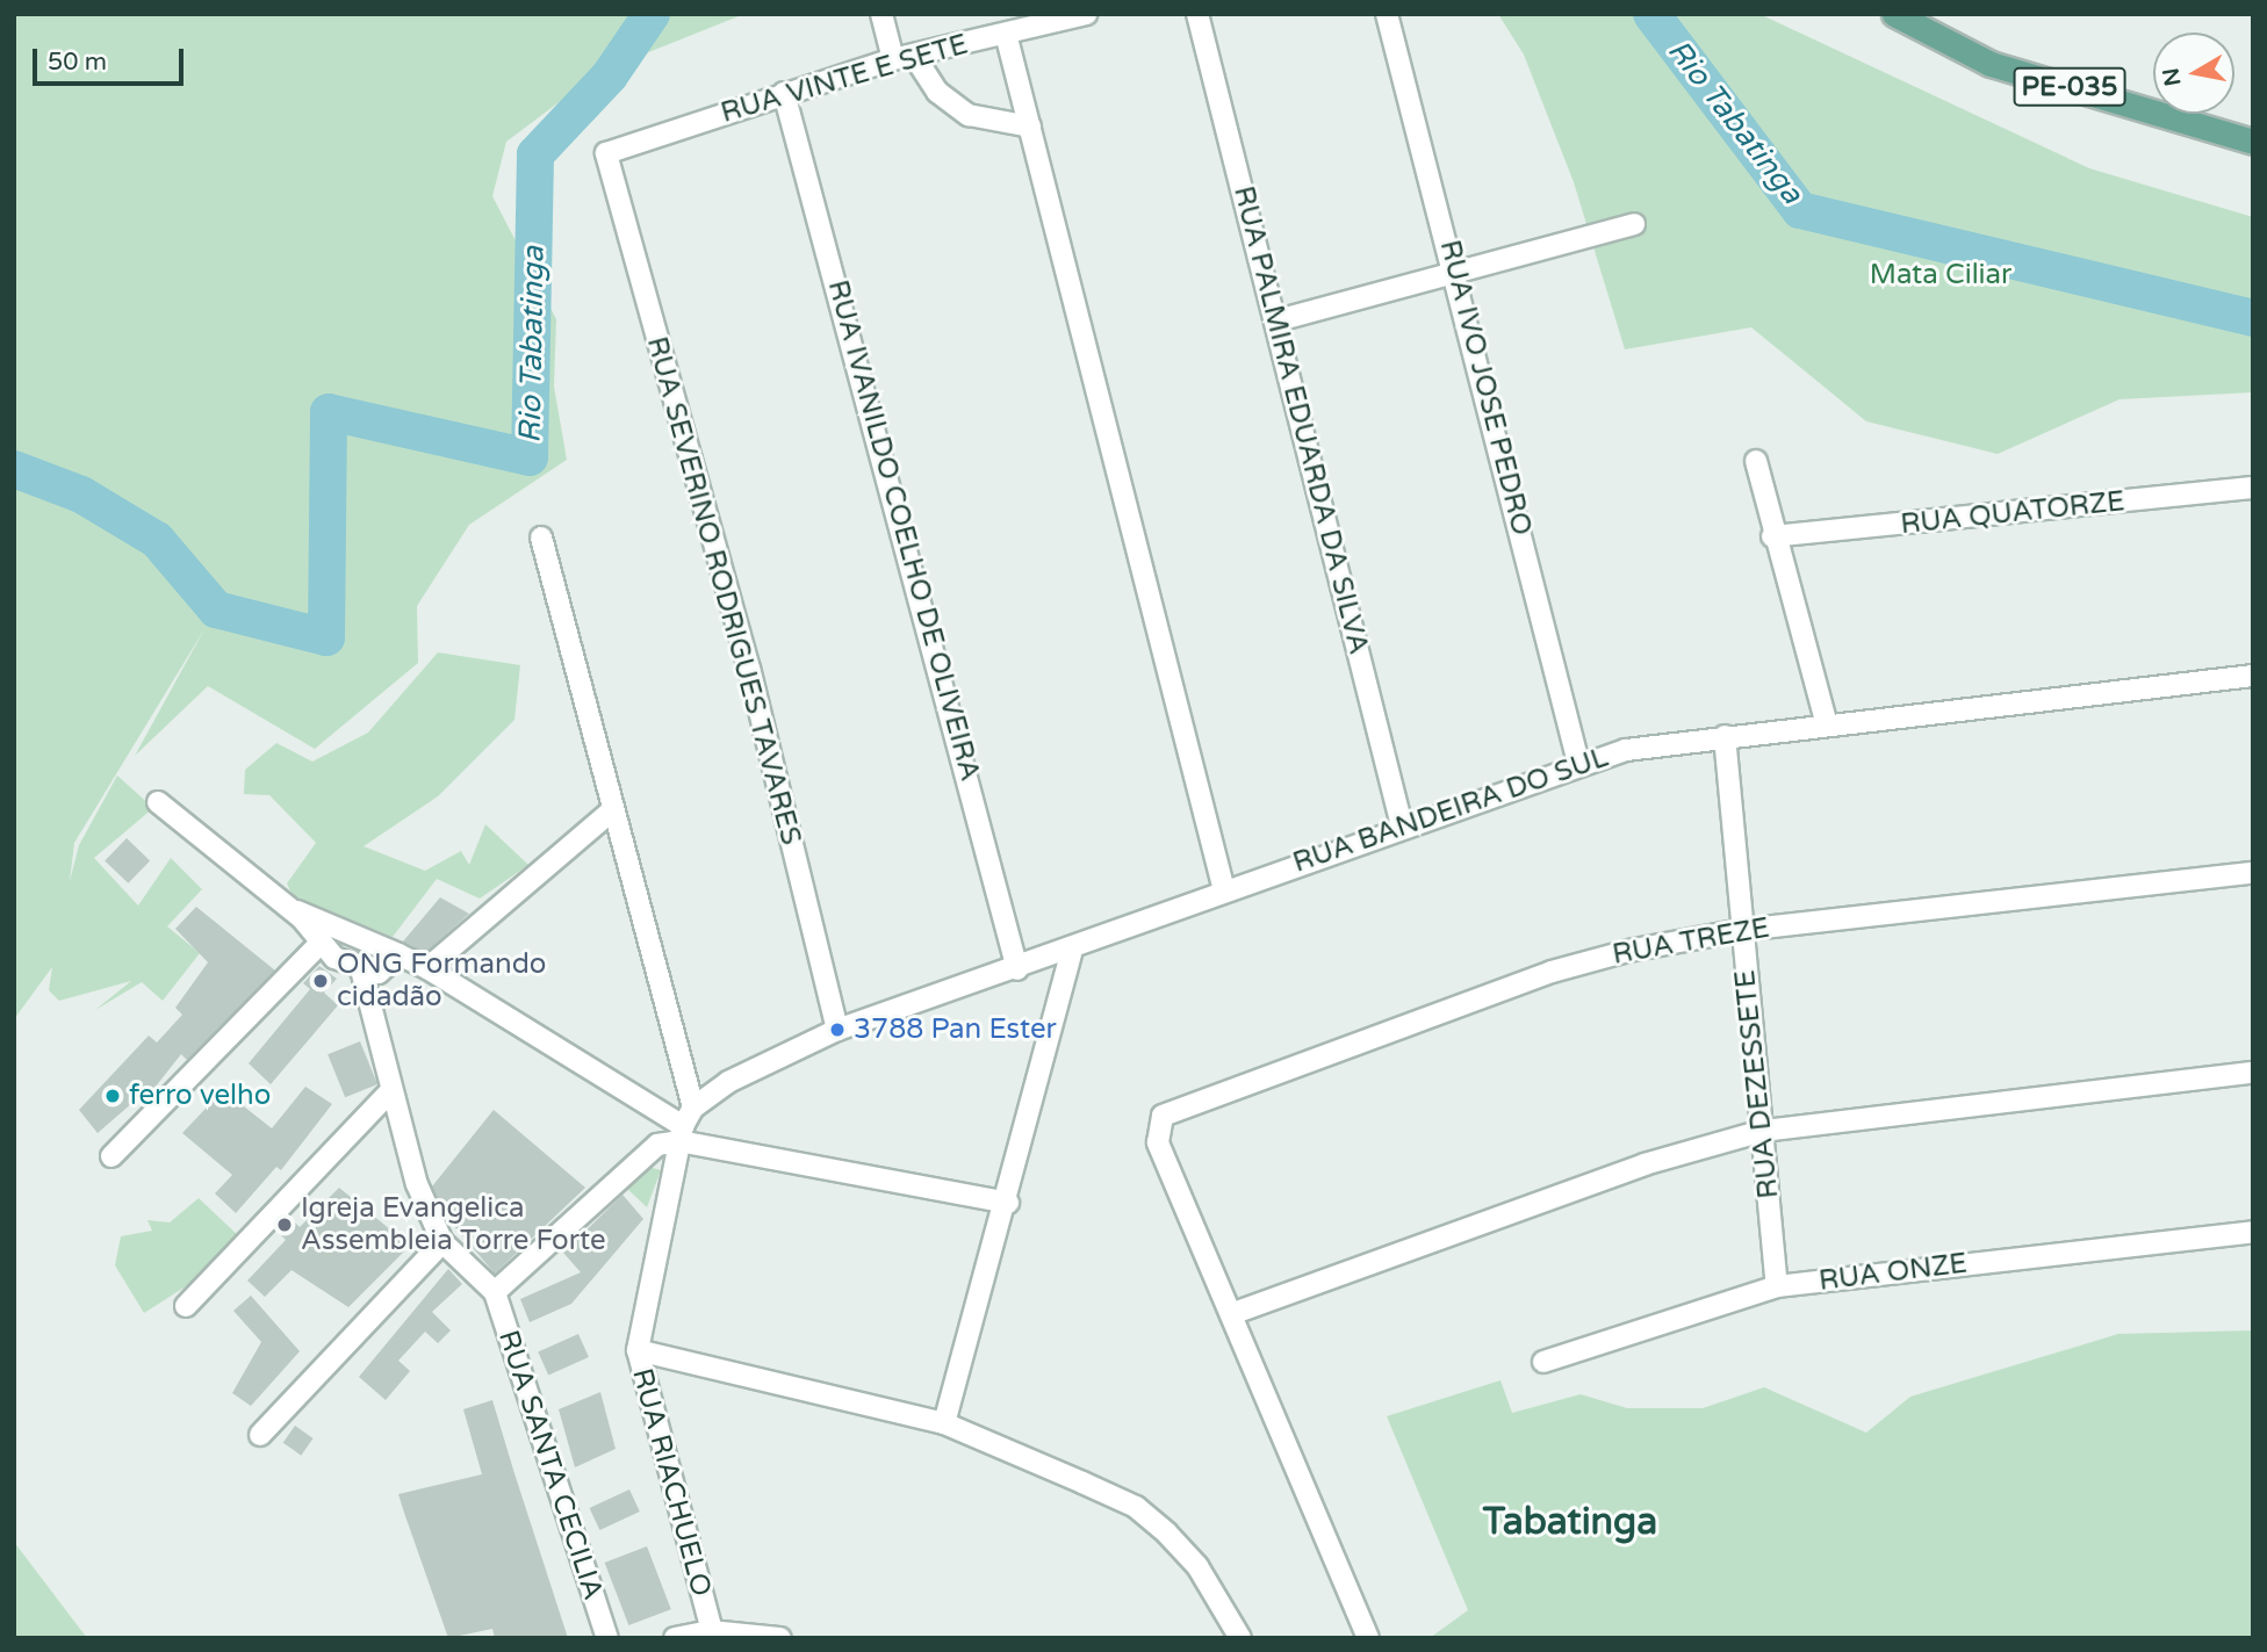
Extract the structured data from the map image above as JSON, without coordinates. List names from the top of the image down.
{
  "streets": {
    "main road": ["PE-035"],
    "street": [
      "RUA VINTE E SETE",
      "RUA IVO JOSE PEDRO",
      "RUA PALMIRA EDUARDA DA SILVA",
      "RUA QUATORZE",
      "RUA IVANILDO COELHO DE OLIVEIRA",
      "RUA SEVERINO RODRIGUES TAVARES",
      "RUA BANDEIRA DO SUL",
      "RUA TREZE",
      "RUA DEZESSETE",
      "RUA ONZE",
      "RUA SANTA CECILIA",
      "RUA RIACHUELO"
    ]
  },
  "crossings": [
    ["RUA VINTE E SETE", "RUA IVANILDO COELHO DE OLIVEIRA"],
    ["RUA VINTE E SETE", "RUA SEVERINO RODRIGUES TAVARES"],
    ["RUA IVO JOSE PEDRO", "RUA BANDEIRA DO SUL"],
    ["RUA PALMIRA EDUARDA DA SILVA", "RUA BANDEIRA DO SUL"],
    ["RUA IVANILDO COELHO DE OLIVEIRA", "RUA BANDEIRA DO SUL"],
    ["RUA SEVERINO RODRIGUES TAVARES", "RUA BANDEIRA DO SUL"],
    ["RUA BANDEIRA DO SUL", "RUA DEZESSETE"],
    ["RUA BANDEIRA DO SUL", "RUA RIACHUELO"],
    ["RUA TREZE", "RUA DEZESSETE"],
    ["RUA DEZESSETE", "RUA ONZE"]
  ],
  "districts": ["Tabatinga"],
  "water": ["Rio Tabatinga"],
  "parks": ["Mata Ciliar"],
  "places": [
    "ONG Formando cidadão",
    "3788 Pan Ester",
    "ferro velho",
    "Igreja Evangelica Assembleia Torre Forte"
  ],
  "scale_bar": "50 m",
  "north": "left"
}
